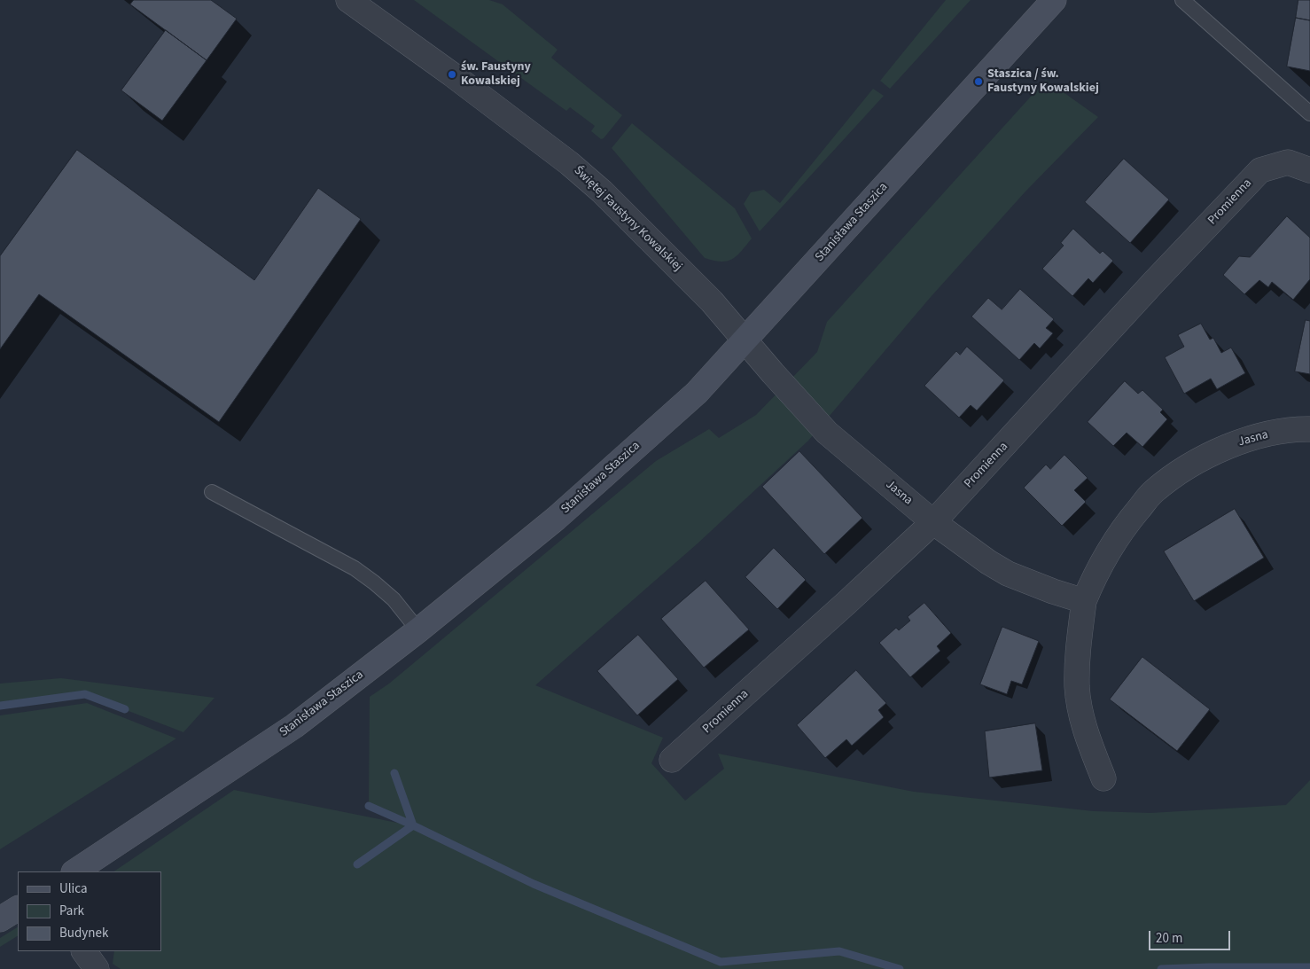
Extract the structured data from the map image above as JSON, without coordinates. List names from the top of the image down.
{
  "streets": {
    "street": [
      "Promienna",
      "Świętej Faustyny Kowalskiej",
      "Stanisława Staszica",
      "Jasna"
    ]
  },
  "crossings": [
    ["Promienna", "Jasna"],
    ["Świętej Faustyny Kowalskiej", "Stanisława Staszica"],
    ["Świętej Faustyny Kowalskiej", "Jasna"],
    ["Stanisława Staszica", "Jasna"]
  ],
  "places": ["św. Faustyny Kowalskiej", "Staszica / św. Faustyny Kowalskiej"],
  "legend": ["Ulica", "Park", "Budynek"],
  "scale_bar": "20 m"
}
